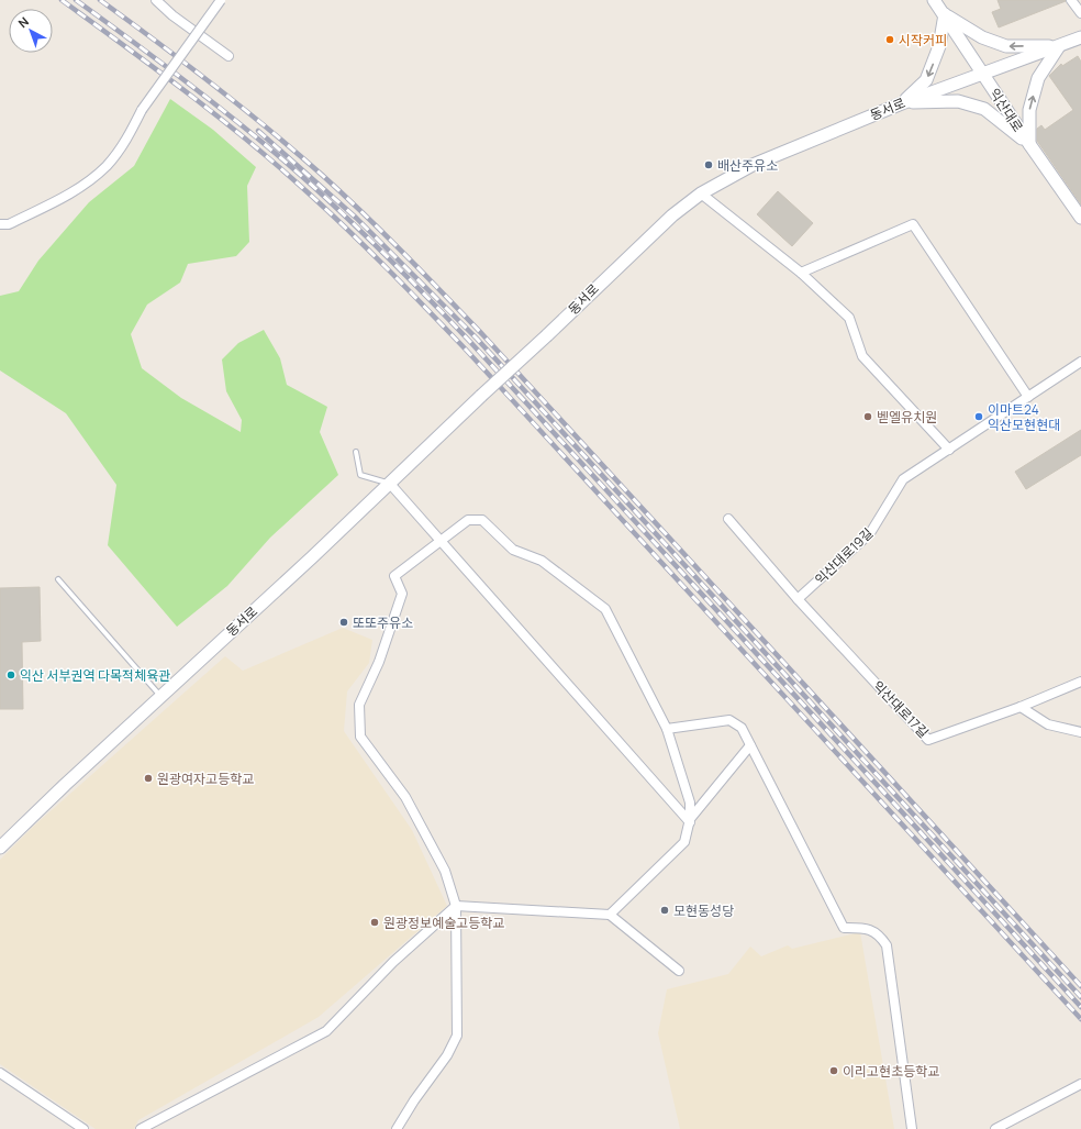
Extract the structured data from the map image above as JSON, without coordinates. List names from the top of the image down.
{
  "streets": {
    "street": [
      "동서로",
      "익산대로",
      "익산대로19길",
      "익산대로17길"
    ]
  },
  "crossings": [
    ["동서로", "익산대로"],
    ["익산대로19길", "익산대로17길"]
  ],
  "places": [
    "시작커피",
    "배산주유소",
    "벧엘유치원",
    "이마트24 익산모현현대",
    "또또주유소",
    "익산 서부권역 다목적체육관",
    "원광여자고등학교",
    "모현동성당",
    "원광정보예술고등학교",
    "이리고현초등학교"
  ],
  "north": "top left"
}
